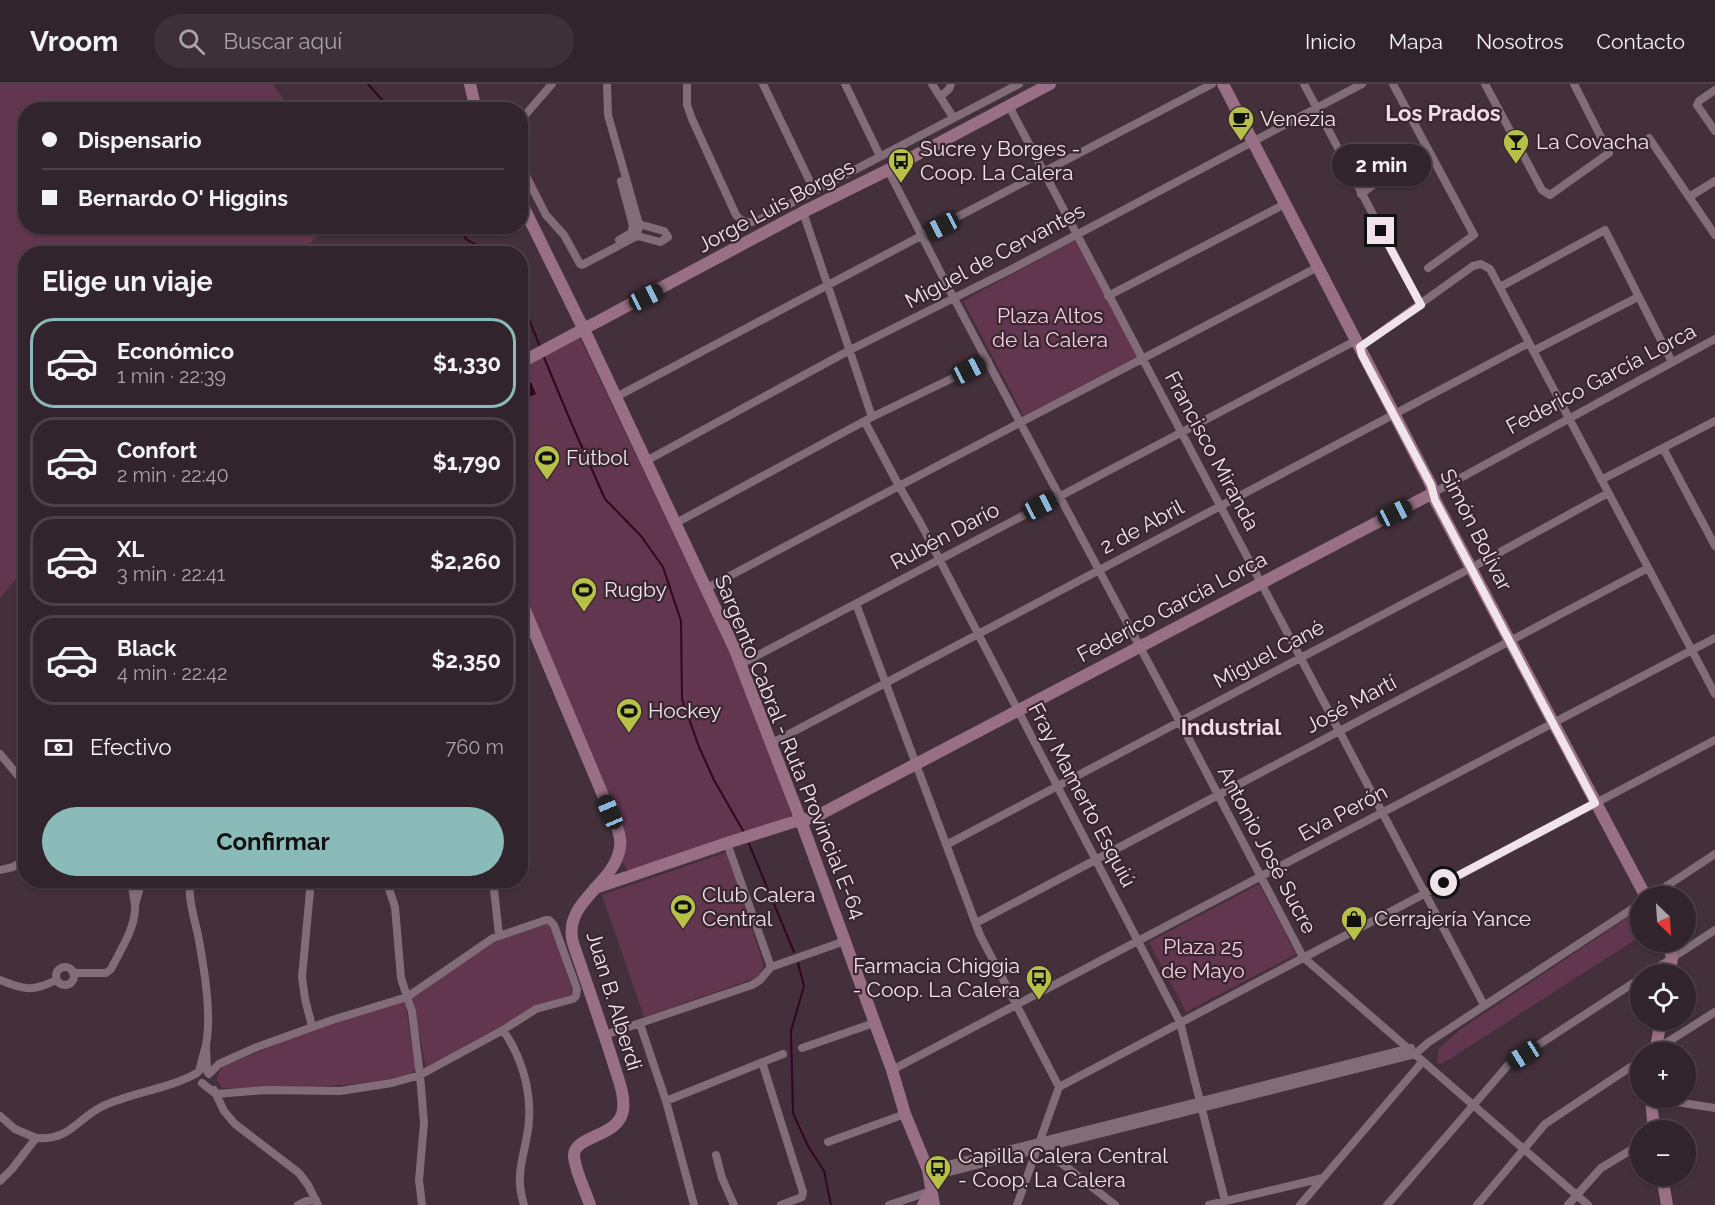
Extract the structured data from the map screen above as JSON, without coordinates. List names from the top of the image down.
{
  "streets": {
    "street": [
      "Jorge Luis Borges",
      "Miguel de Cervantes",
      "Federico García Lorca",
      "Francisco Miranda",
      "2 de Abril",
      "Simón Bolívar",
      "Rubén Darío",
      "Miguel Cané",
      "José Martí",
      "Sargento Cabral - Ruta Provincial E-64",
      "Fray Mamerto Esquiú",
      "Eva Perón",
      "Antonio José Sucre",
      "Juan B. Alberdi"
    ]
  },
  "crossings": [
    ["Jorge Luis Borges", "Francisco Miranda"],
    ["Jorge Luis Borges", "Sargento Cabral - Ruta Provincial E-64"],
    ["Jorge Luis Borges", "Fray Mamerto Esquiú"],
    ["Jorge Luis Borges", "Antonio José Sucre"],
    ["Miguel de Cervantes", "Francisco Miranda"],
    ["Miguel de Cervantes", "Simón Bolívar"],
    ["Miguel de Cervantes", "Sargento Cabral - Ruta Provincial E-64"],
    ["Miguel de Cervantes", "Fray Mamerto Esquiú"],
    ["Miguel de Cervantes", "Antonio José Sucre"],
    ["Federico García Lorca", "Francisco Miranda"],
    ["Federico García Lorca", "Simón Bolívar"],
    ["Federico García Lorca", "Sargento Cabral - Ruta Provincial E-64"],
    ["Federico García Lorca", "Fray Mamerto Esquiú"],
    ["Federico García Lorca", "Antonio José Sucre"],
    ["Federico García Lorca", "Juan B. Alberdi"],
    ["Francisco Miranda", "2 de Abril"],
    ["Francisco Miranda", "Rubén Darío"],
    ["Francisco Miranda", "Miguel Cané"],
    ["Francisco Miranda", "José Martí"],
    ["Francisco Miranda", "Eva Perón"],
    ["2 de Abril", "Simón Bolívar"],
    ["2 de Abril", "Sargento Cabral - Ruta Provincial E-64"],
    ["2 de Abril", "Fray Mamerto Esquiú"],
    ["2 de Abril", "Antonio José Sucre"],
    ["Simón Bolívar", "Rubén Darío"],
    ["Simón Bolívar", "Miguel Cané"],
    ["Simón Bolívar", "José Martí"],
    ["Simón Bolívar", "Eva Perón"],
    ["Rubén Darío", "Sargento Cabral - Ruta Provincial E-64"],
    ["Rubén Darío", "Fray Mamerto Esquiú"],
    ["Rubén Darío", "Antonio José Sucre"],
    ["Miguel Cané", "Fray Mamerto Esquiú"],
    ["Miguel Cané", "Antonio José Sucre"],
    ["José Martí", "Fray Mamerto Esquiú"],
    ["José Martí", "Antonio José Sucre"],
    ["Sargento Cabral - Ruta Provincial E-64", "Eva Perón"],
    ["Fray Mamerto Esquiú", "Eva Perón"],
    ["Eva Perón", "Antonio José Sucre"]
  ],
  "districts": ["Los Prados", "Industrial"],
  "parks": ["Plaza Altos de la Calera", "Plaza 25 de Mayo"],
  "places": {
    "cafe": ["Venezia"],
    "bar": ["La Covacha"],
    "bus stop": ["Sucre y Borges - Coop. La Calera", "Farmacia Chiggia - Coop. La Calera", "Capilla Calera Central - Coop. La Calera"],
    "sports": [
      "Fútbol",
      "Rugby",
      "Hockey",
      "Club Calera Central"
    ],
    "shop": ["Cerrajería Yance"]
  },
  "north": "bottom right",
  "page": {
    "header": "Vroom",
    "search": "Buscar aquí",
    "nav": [
      "Inicio",
      "Mapa",
      "Nosotros",
      "Contacto"
    ],
    "banner": ["Dispensario", "Bernardo O' Higgins"],
    "bubble": "2 min",
    "heading": "Elige un viaje",
    "list": [
      {
        "name": "Económico",
        "note": "1 min · 22:39",
        "value": "$1,330"
      },
      {
        "name": "Confort",
        "note": "2 min · 22:40",
        "value": "$1,790"
      },
      {
        "name": "XL",
        "note": "3 min · 22:41",
        "value": "$2,260"
      },
      {
        "name": "Black",
        "note": "4 min · 22:42",
        "value": "$2,350"
      }
    ],
    "pay": ["Efectivo", "760 m"],
    "buttons": "Confirmar",
    "map_buttons": ["+", "−"]
  }
}
